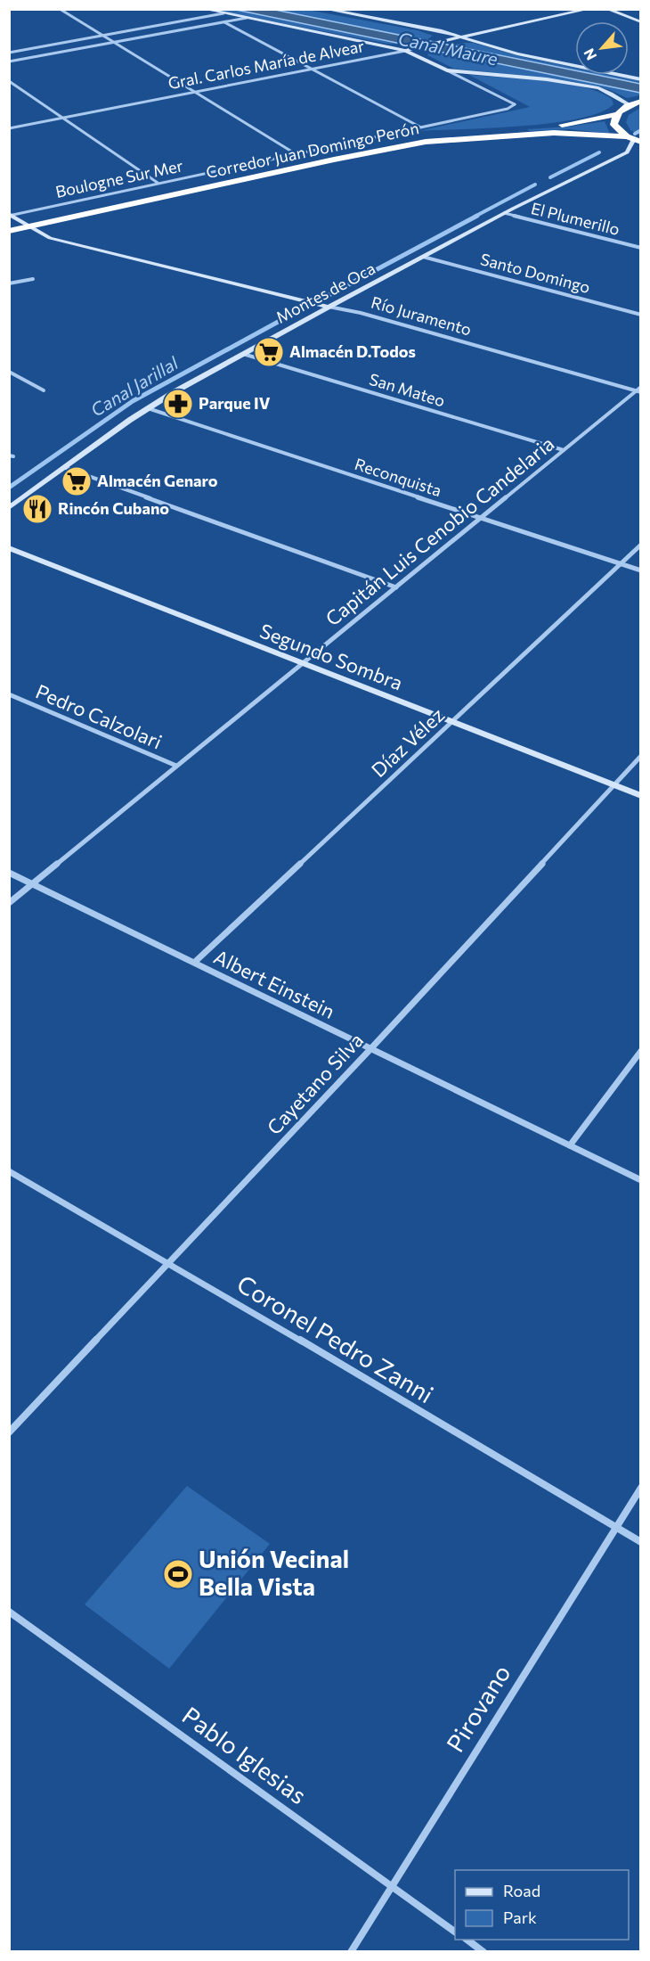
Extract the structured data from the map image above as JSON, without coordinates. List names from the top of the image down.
{
  "streets": {
    "highway": ["Corredor Juan Domingo Perón"],
    "main road": [
      "Gral. Carlos María de Alvear",
      "Montes de Oca",
      "Río Juramento",
      "Segundo Sombra"
    ],
    "street": [
      "Boulogne Sur Mer",
      "El Plumerillo",
      "Santo Domingo",
      "San Mateo",
      "Reconquista",
      "Capitán Luis Cenobio Candelaria",
      "Pedro Calzolari",
      "Díaz Vélez",
      "Albert Einstein",
      "Cayetano Silva",
      "Coronel Pedro Zanni",
      "Pirovano",
      "Pablo Iglesias"
    ]
  },
  "crossings": [
    ["Corredor Juan Domingo Perón", "Boulogne Sur Mer"],
    ["Corredor Juan Domingo Perón", "Montes de Oca"],
    ["Corredor Juan Domingo Perón", "Río Juramento"],
    ["Boulogne Sur Mer", "Río Juramento"],
    ["El Plumerillo", "Montes de Oca"],
    ["Santo Domingo", "Montes de Oca"],
    ["Montes de Oca", "Río Juramento"],
    ["Montes de Oca", "San Mateo"],
    ["Montes de Oca", "Reconquista"],
    ["Río Juramento", "Capitán Luis Cenobio Candelaria"],
    ["San Mateo", "Capitán Luis Cenobio Candelaria"],
    ["Reconquista", "Capitán Luis Cenobio Candelaria"],
    ["Reconquista", "Díaz Vélez"],
    ["Capitán Luis Cenobio Candelaria", "Segundo Sombra"],
    ["Capitán Luis Cenobio Candelaria", "Pedro Calzolari"],
    ["Capitán Luis Cenobio Candelaria", "Albert Einstein"],
    ["Segundo Sombra", "Díaz Vélez"],
    ["Segundo Sombra", "Cayetano Silva"],
    ["Díaz Vélez", "Albert Einstein"],
    ["Albert Einstein", "Cayetano Silva"],
    ["Cayetano Silva", "Coronel Pedro Zanni"],
    ["Coronel Pedro Zanni", "Pirovano"],
    ["Pirovano", "Pablo Iglesias"]
  ],
  "water": ["Canal Maure", "Canal Jarillal"],
  "places": {
    "supermarket": ["Almacén D.Todos", "Almacén Genaro"],
    "pharmacy": ["Parque IV"],
    "restaurant": ["Rincón Cubano"],
    "sports": ["Unión Vecinal Bella Vista"]
  },
  "legend": ["Road", "Park"],
  "north": "bottom left"
}
